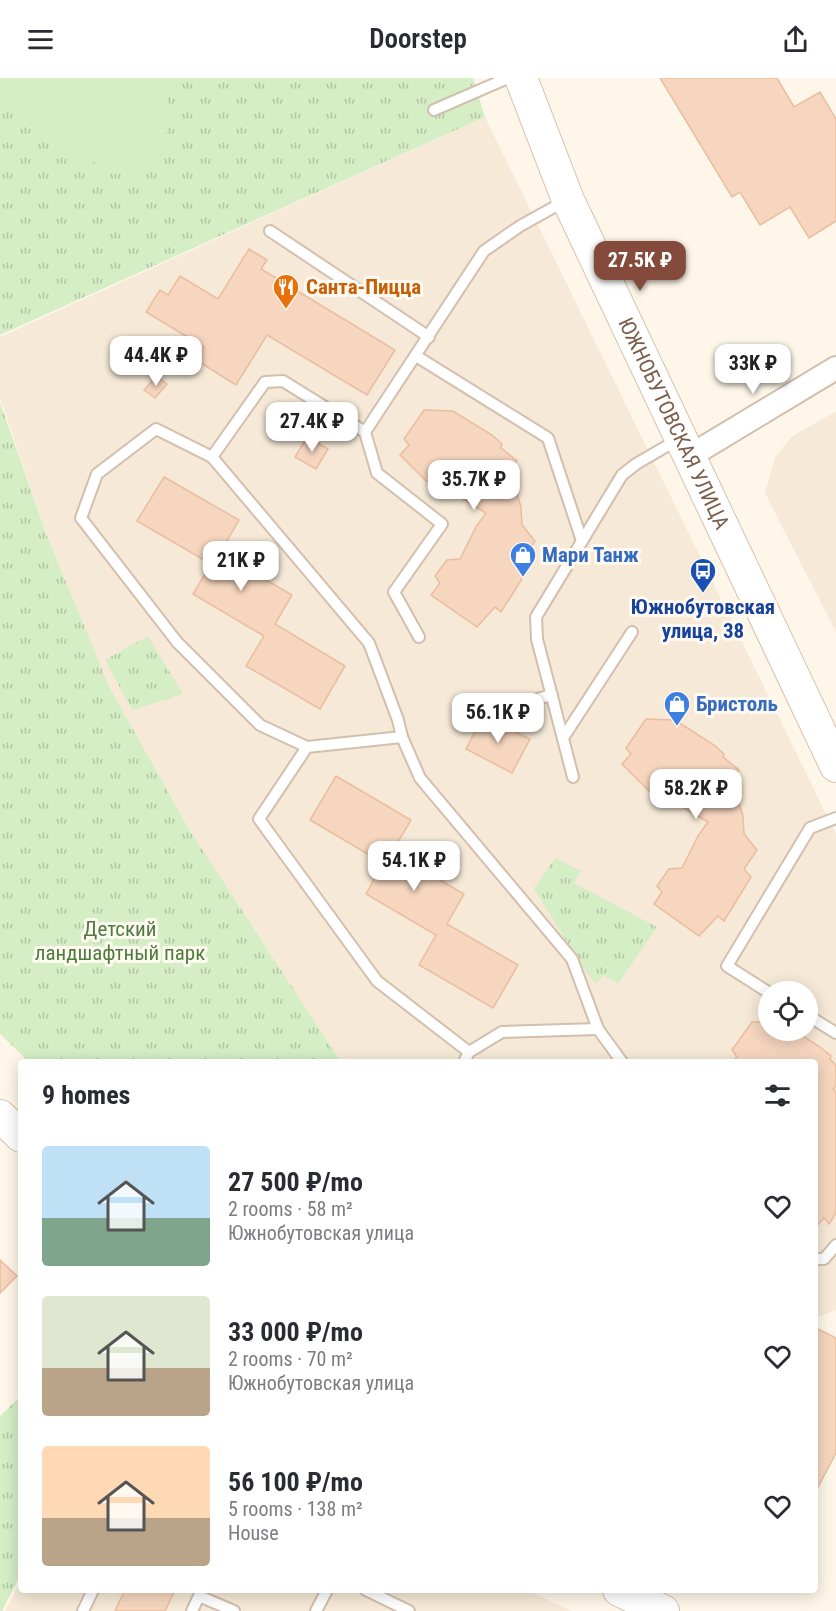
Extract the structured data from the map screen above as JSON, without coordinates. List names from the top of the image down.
{
  "streets": {
    "street": ["ЮЖНОБУТОВСКАЯ УЛИЦА"]
  },
  "parks": ["Детский ландшафтный парк"],
  "places": {
    "restaurant": ["Санта-Пицца"],
    "shop": ["Мари Танж", "Бристоль"],
    "bus stop": ["Южнобутовская улица, 38"]
  },
  "page": {
    "header": "Doorstep",
    "price": [
      "27.5K ₽",
      "44.4K ₽",
      "33K ₽",
      "27.4K ₽",
      "35.7K ₽",
      "21K ₽",
      "56.1K ₽",
      "58.2K ₽",
      "54.1K ₽"
    ],
    "heading": "9 homes",
    "list": [
      {
        "name": "27 500 ₽/mo",
        "note": "2 rooms · 58 m² · Южнобутовская улица"
      },
      {
        "name": "33 000 ₽/mo",
        "note": "2 rooms · 70 m² · Южнобутовская улица"
      },
      {
        "name": "56 100 ₽/mo",
        "note": "5 rooms · 138 m² · House"
      }
    ]
  }
}
